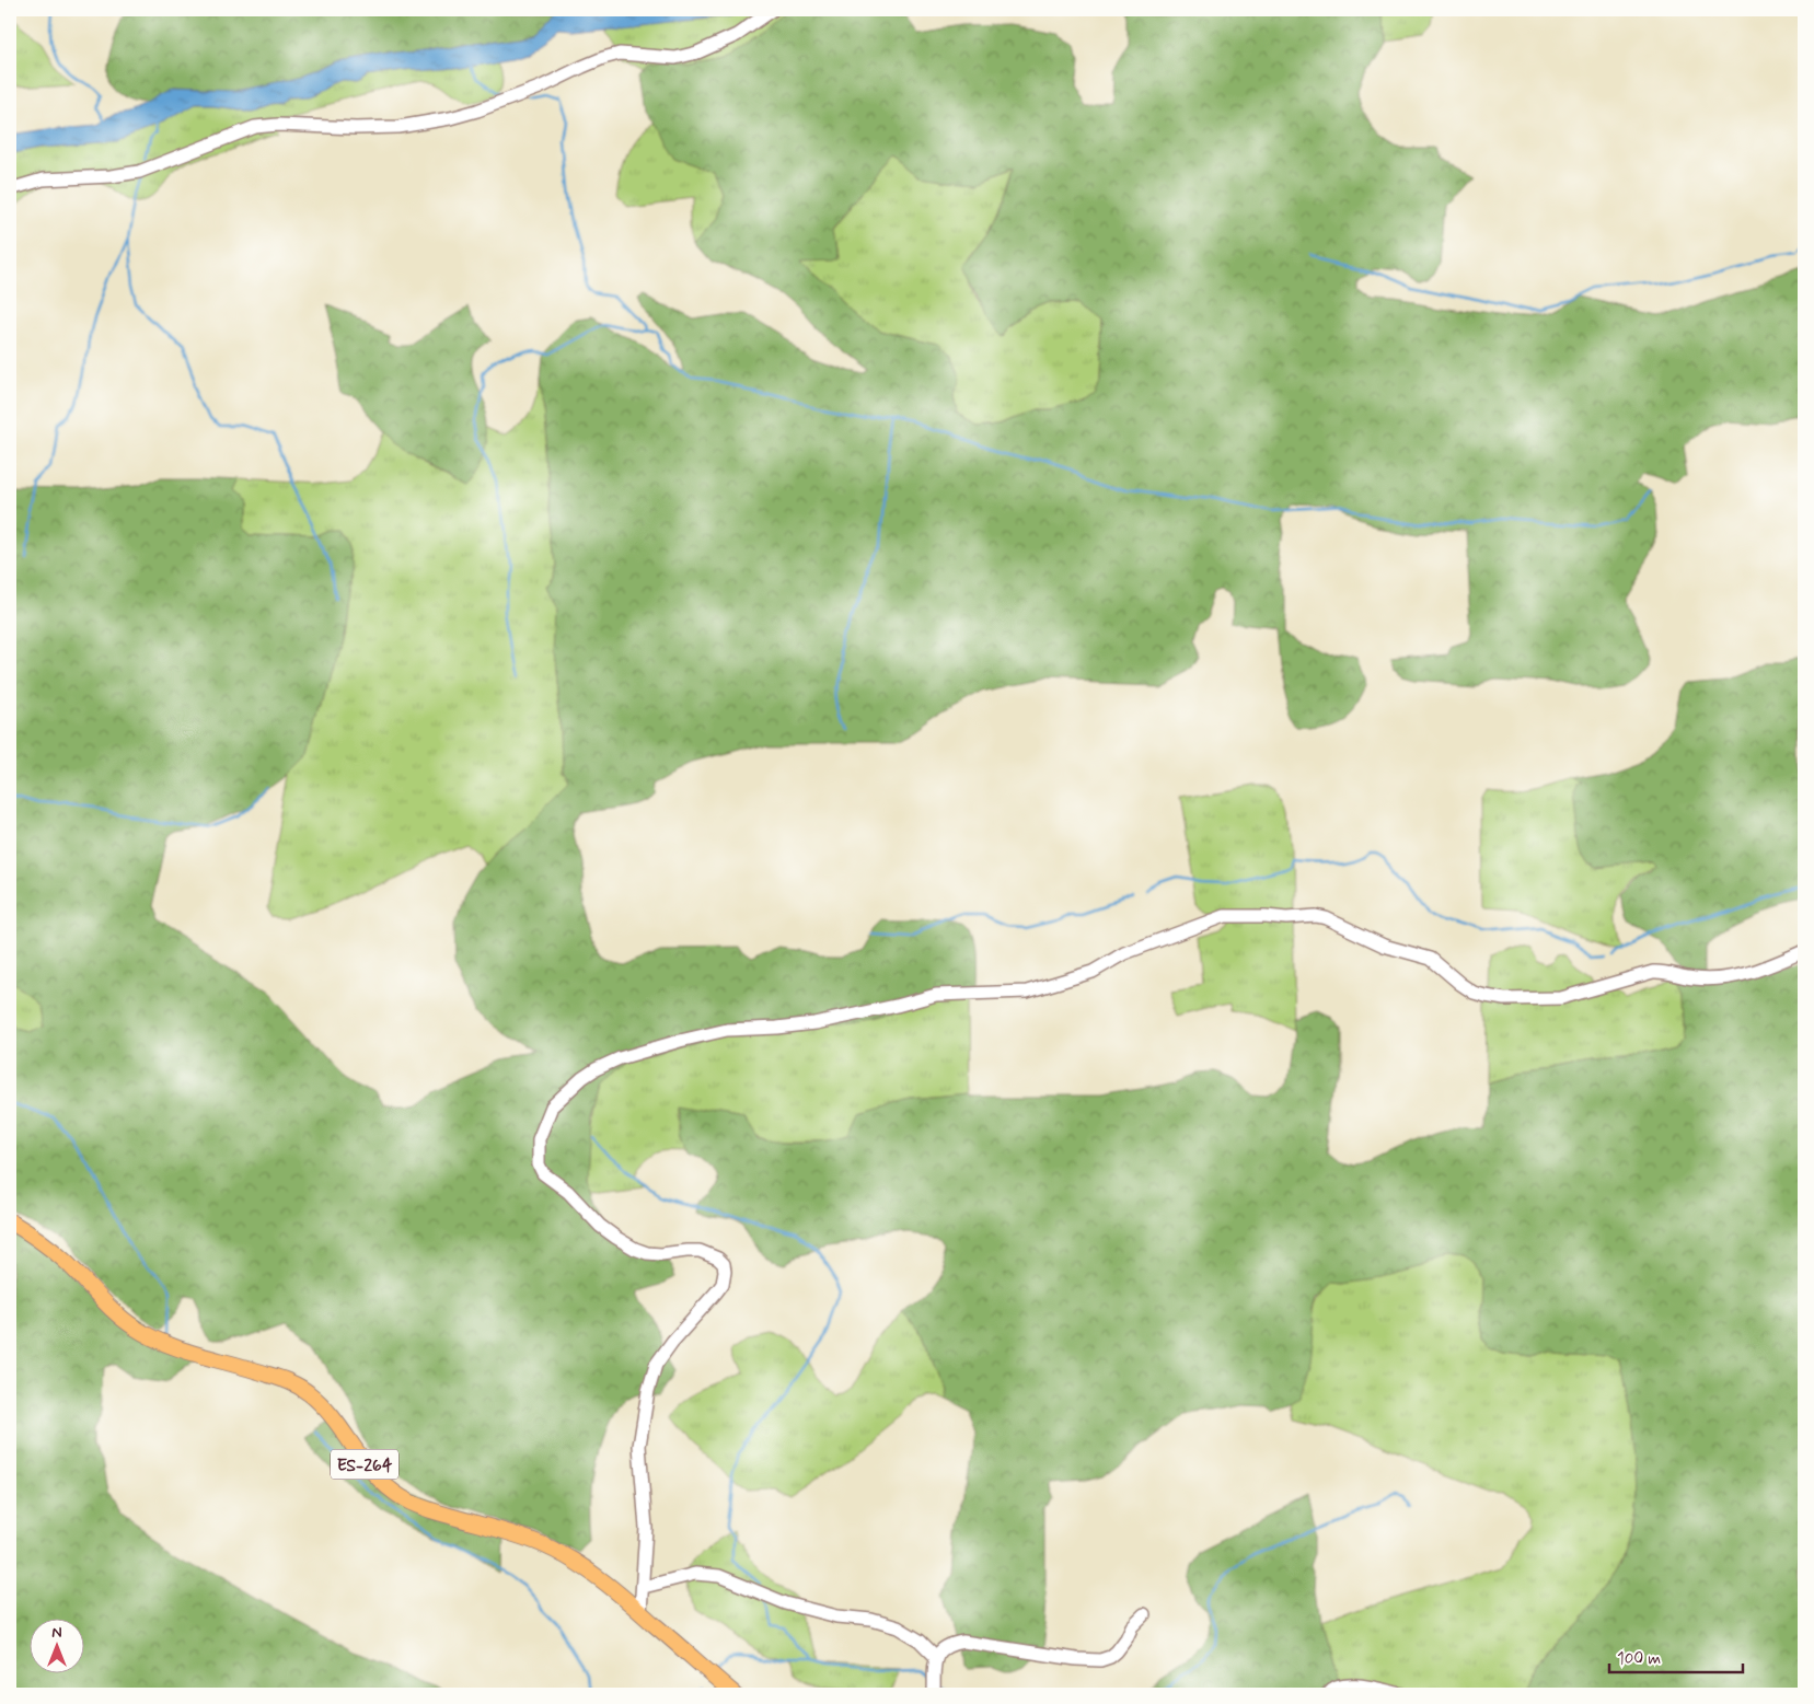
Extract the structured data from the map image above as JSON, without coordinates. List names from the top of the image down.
{
  "streets": {
    "main road": ["ES-264"]
  },
  "scale_bar": "100 m",
  "north": "top"
}
